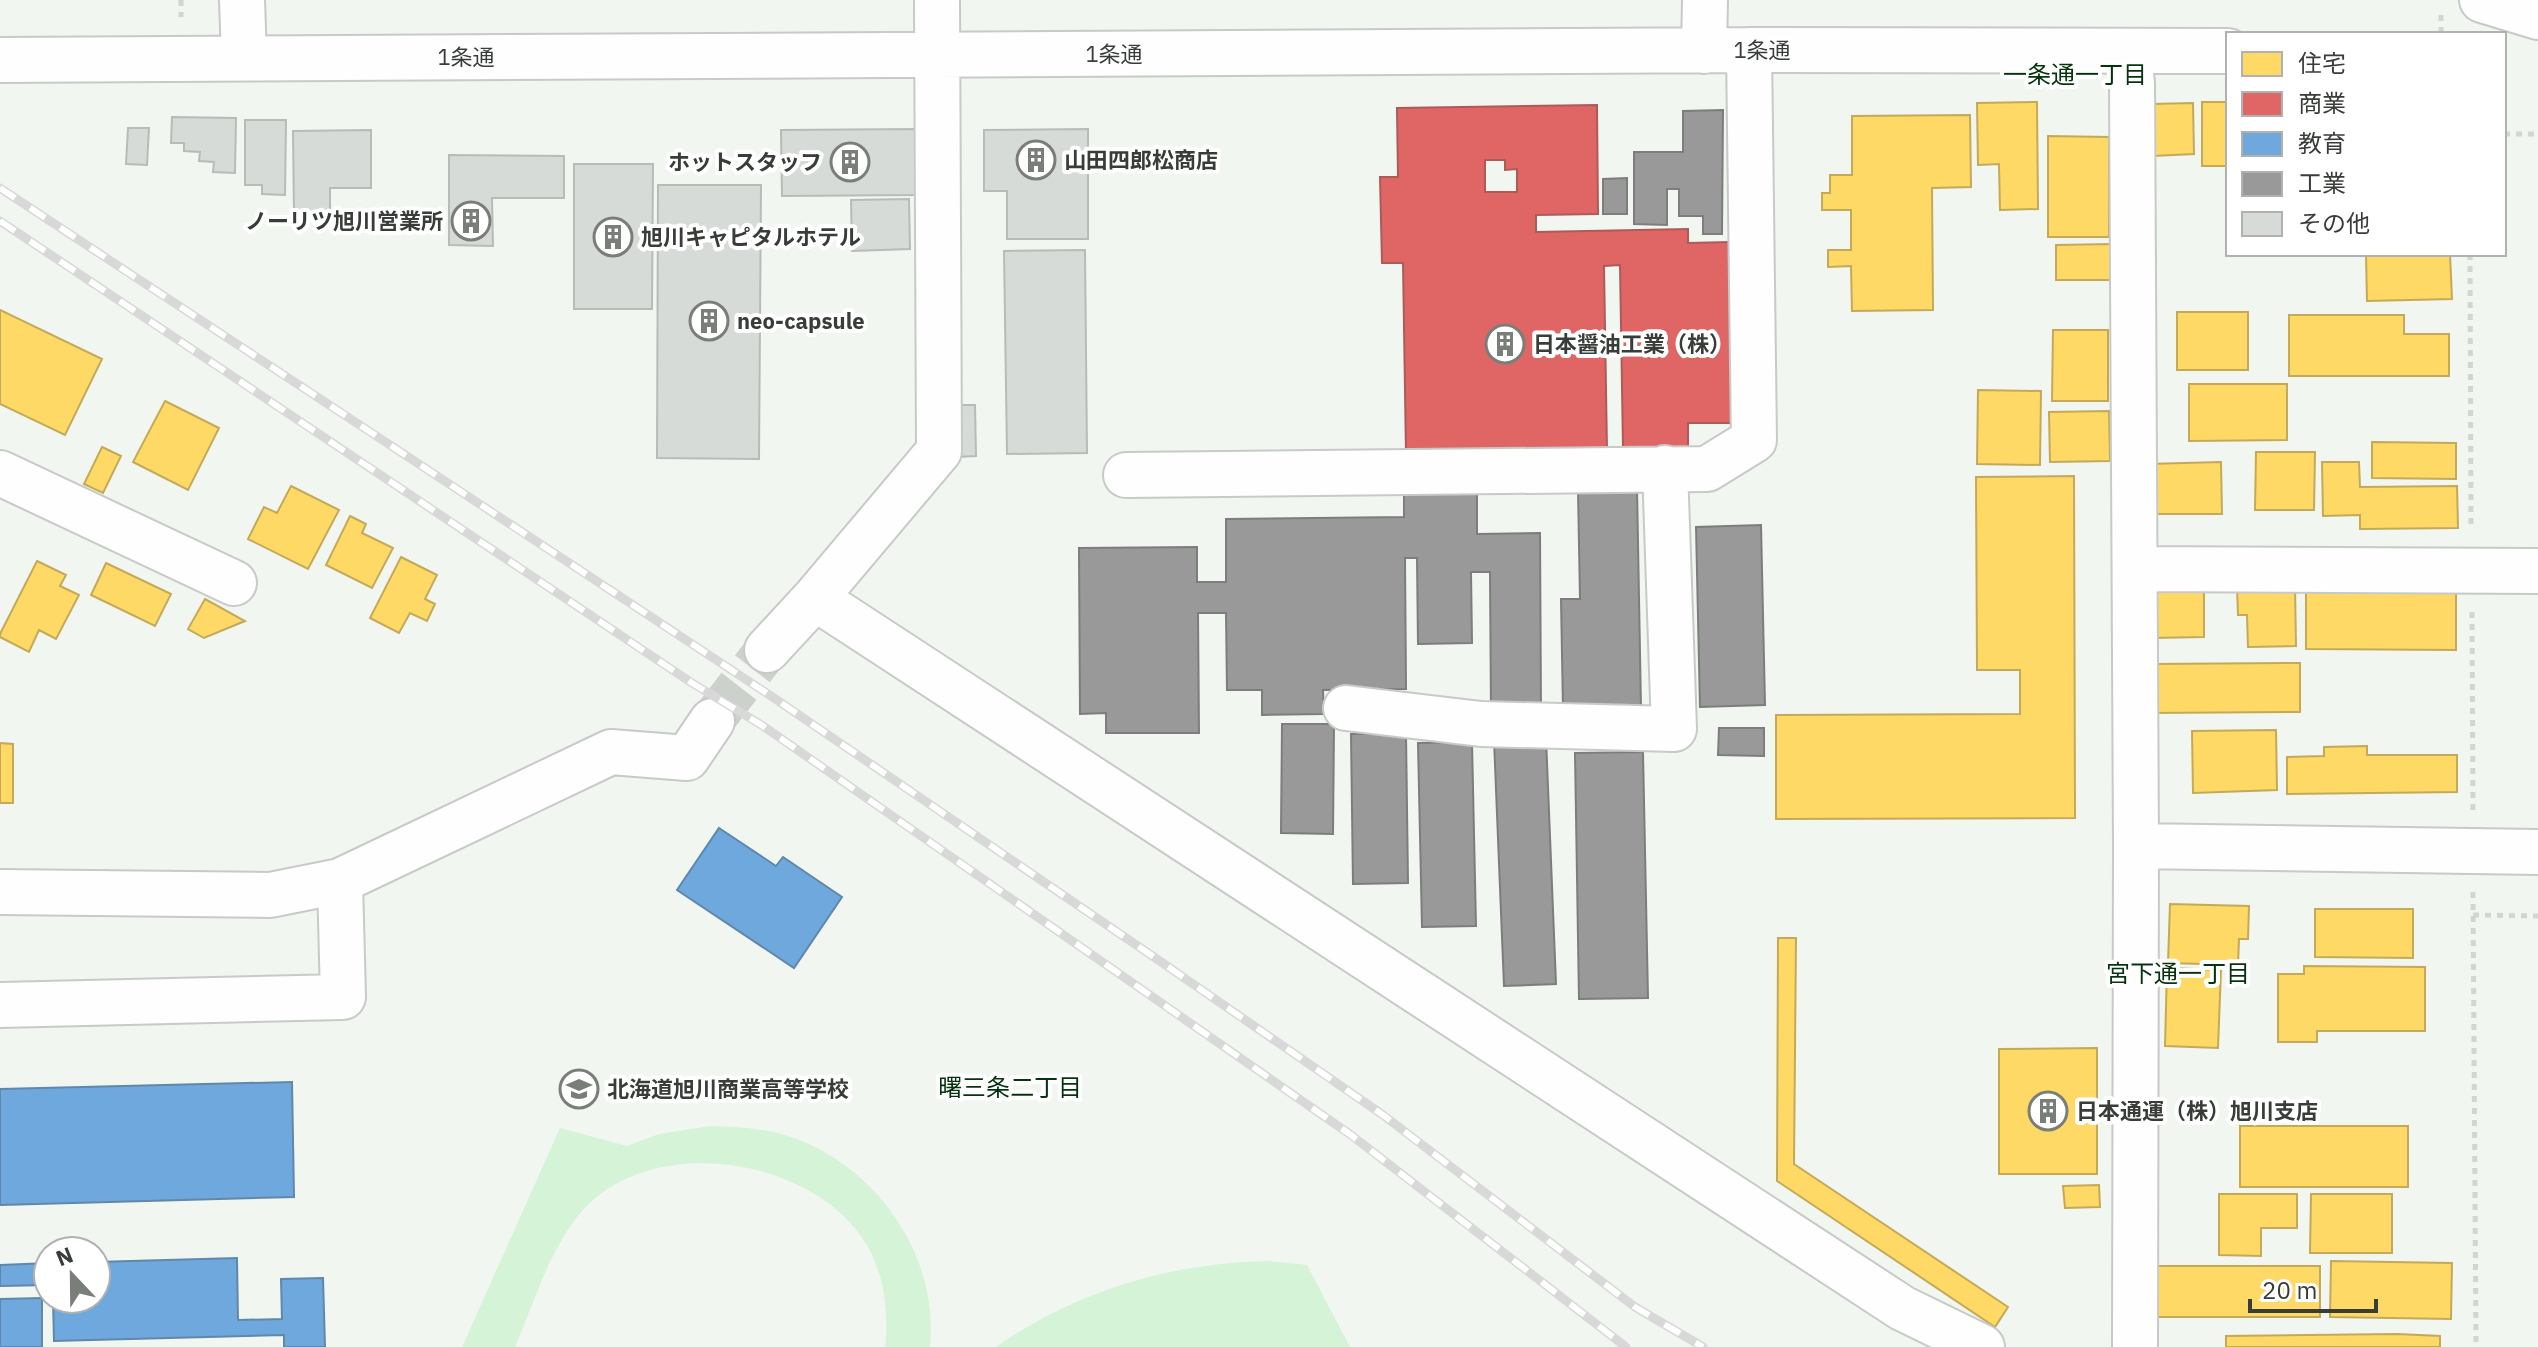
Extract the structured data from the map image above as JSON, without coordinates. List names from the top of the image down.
{
  "streets": {
    "street": ["1条通"]
  },
  "districts": ["一条通一丁目", "宮下通一丁目", "曙三条二丁目"],
  "places": {
    "building": [
      "山田四郎松商店",
      "ホットスタッフ",
      "ノーリツ旭川営業所",
      "旭川キャピタルホテル",
      "neo‐capsule",
      "日本醤油工業（株）",
      "日本通運（株）旭川支店"
    ],
    "school or university": ["北海道旭川商業高等学校"]
  },
  "legend": [
    "住宅",
    "商業",
    "教育",
    "工業",
    "その他"
  ],
  "scale_bar": "20 m",
  "north": "top"
}
